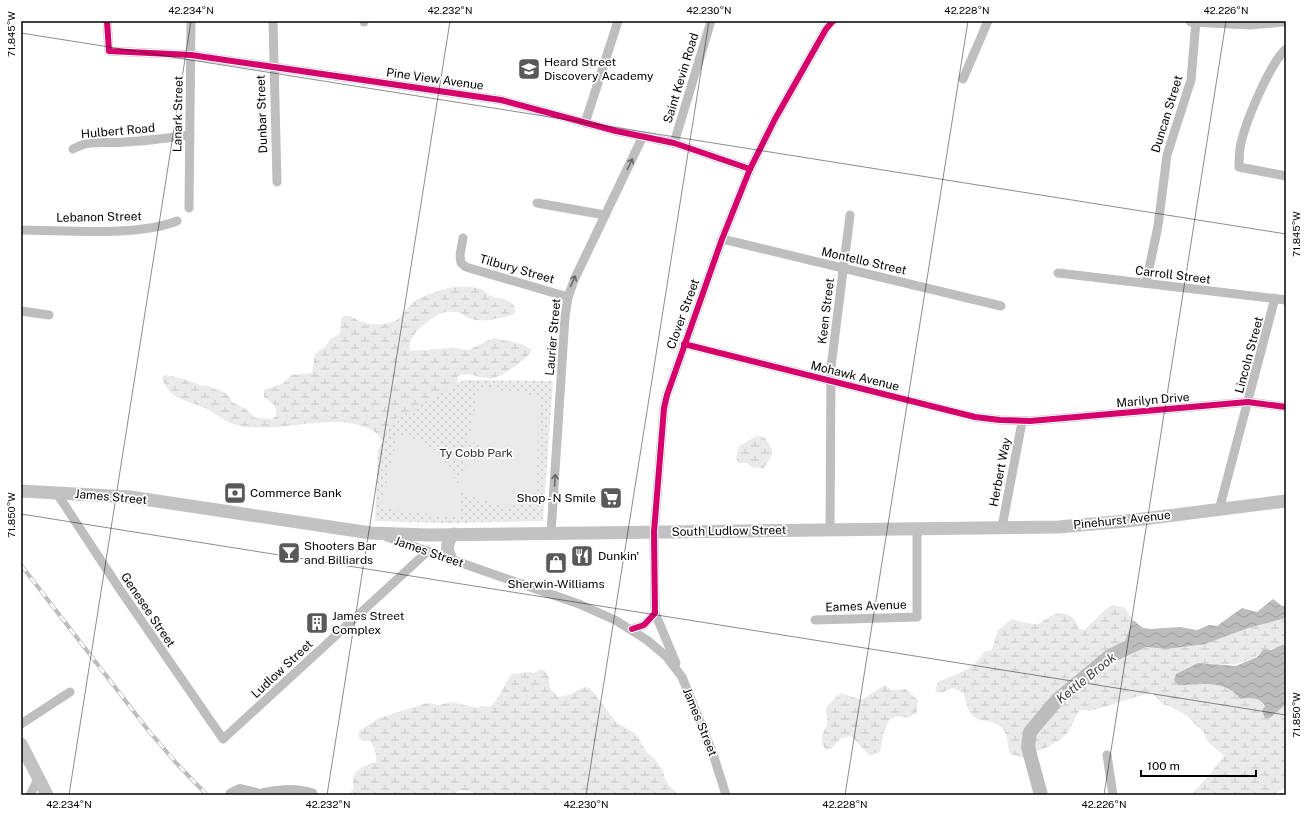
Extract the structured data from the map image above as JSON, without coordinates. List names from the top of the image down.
{
  "streets": {
    "main road": ["James Street", "Pinehurst Avenue", "South Ludlow Street"],
    "street": [
      "Saint Kevin Road",
      "Pine View Avenue",
      "Lanark Street",
      "Dunbar Street",
      "Duncan Street",
      "Hulbert Road",
      "Lebanon Street",
      "Montello Street",
      "Tilbury Street",
      "Carroll Street",
      "Keen Street",
      "Clover Street",
      "Laurier Street",
      "Lincoln Street",
      "Mohawk Avenue",
      "Marilyn Drive",
      "Herbert Way",
      "Eames Avenue",
      "Genesee Street",
      "Ludlow Street"
    ]
  },
  "crossings": [
    ["Saint Kevin Road", "Pine View Avenue"],
    ["Pine View Avenue", "Lanark Street"],
    ["Pine View Avenue", "Dunbar Street"],
    ["Pine View Avenue", "Clover Street"],
    ["Pine View Avenue", "Laurier Street"],
    ["Lanark Street", "Hulbert Road"],
    ["Duncan Street", "Carroll Street"],
    ["Montello Street", "Keen Street"],
    ["Montello Street", "Clover Street"],
    ["Tilbury Street", "Laurier Street"],
    ["Carroll Street", "Lincoln Street"],
    ["Keen Street", "Mohawk Avenue"],
    ["Keen Street", "South Ludlow Street"],
    ["Clover Street", "Mohawk Avenue"],
    ["Clover Street", "James Street"],
    ["Clover Street", "South Ludlow Street"],
    ["Laurier Street", "South Ludlow Street"],
    ["Lincoln Street", "Marilyn Drive"],
    ["Lincoln Street", "Pinehurst Avenue"],
    ["Mohawk Avenue", "Marilyn Drive"],
    ["Mohawk Avenue", "Herbert Way"],
    ["Marilyn Drive", "Herbert Way"],
    ["Herbert Way", "Pinehurst Avenue"],
    ["James Street", "South Ludlow Street"],
    ["James Street", "Genesee Street"],
    ["James Street", "Ludlow Street"],
    ["Pinehurst Avenue", "South Ludlow Street"],
    ["South Ludlow Street", "Eames Avenue"],
    ["Genesee Street", "Ludlow Street"]
  ],
  "one_way": ["Laurier Street"],
  "water": ["Kettle Brook"],
  "parks": ["Ty Cobb Park"],
  "places": {
    "school or university": ["Heard Street Discovery Academy"],
    "bank": ["Commerce Bank"],
    "supermarket": ["Shop - N Smile"],
    "bar": ["Shooters Bar and Billiards"],
    "restaurant": ["Dunkin'"],
    "shop": ["Sherwin-Williams"],
    "building": ["James Street Complex"]
  },
  "scale_bar": "100 m",
  "coordinates": [
    "42.234°N",
    "42.232°N",
    "42.230°N",
    "42.228°N",
    "42.226°N",
    "71.845°W",
    "71.850°W"
  ]
}
